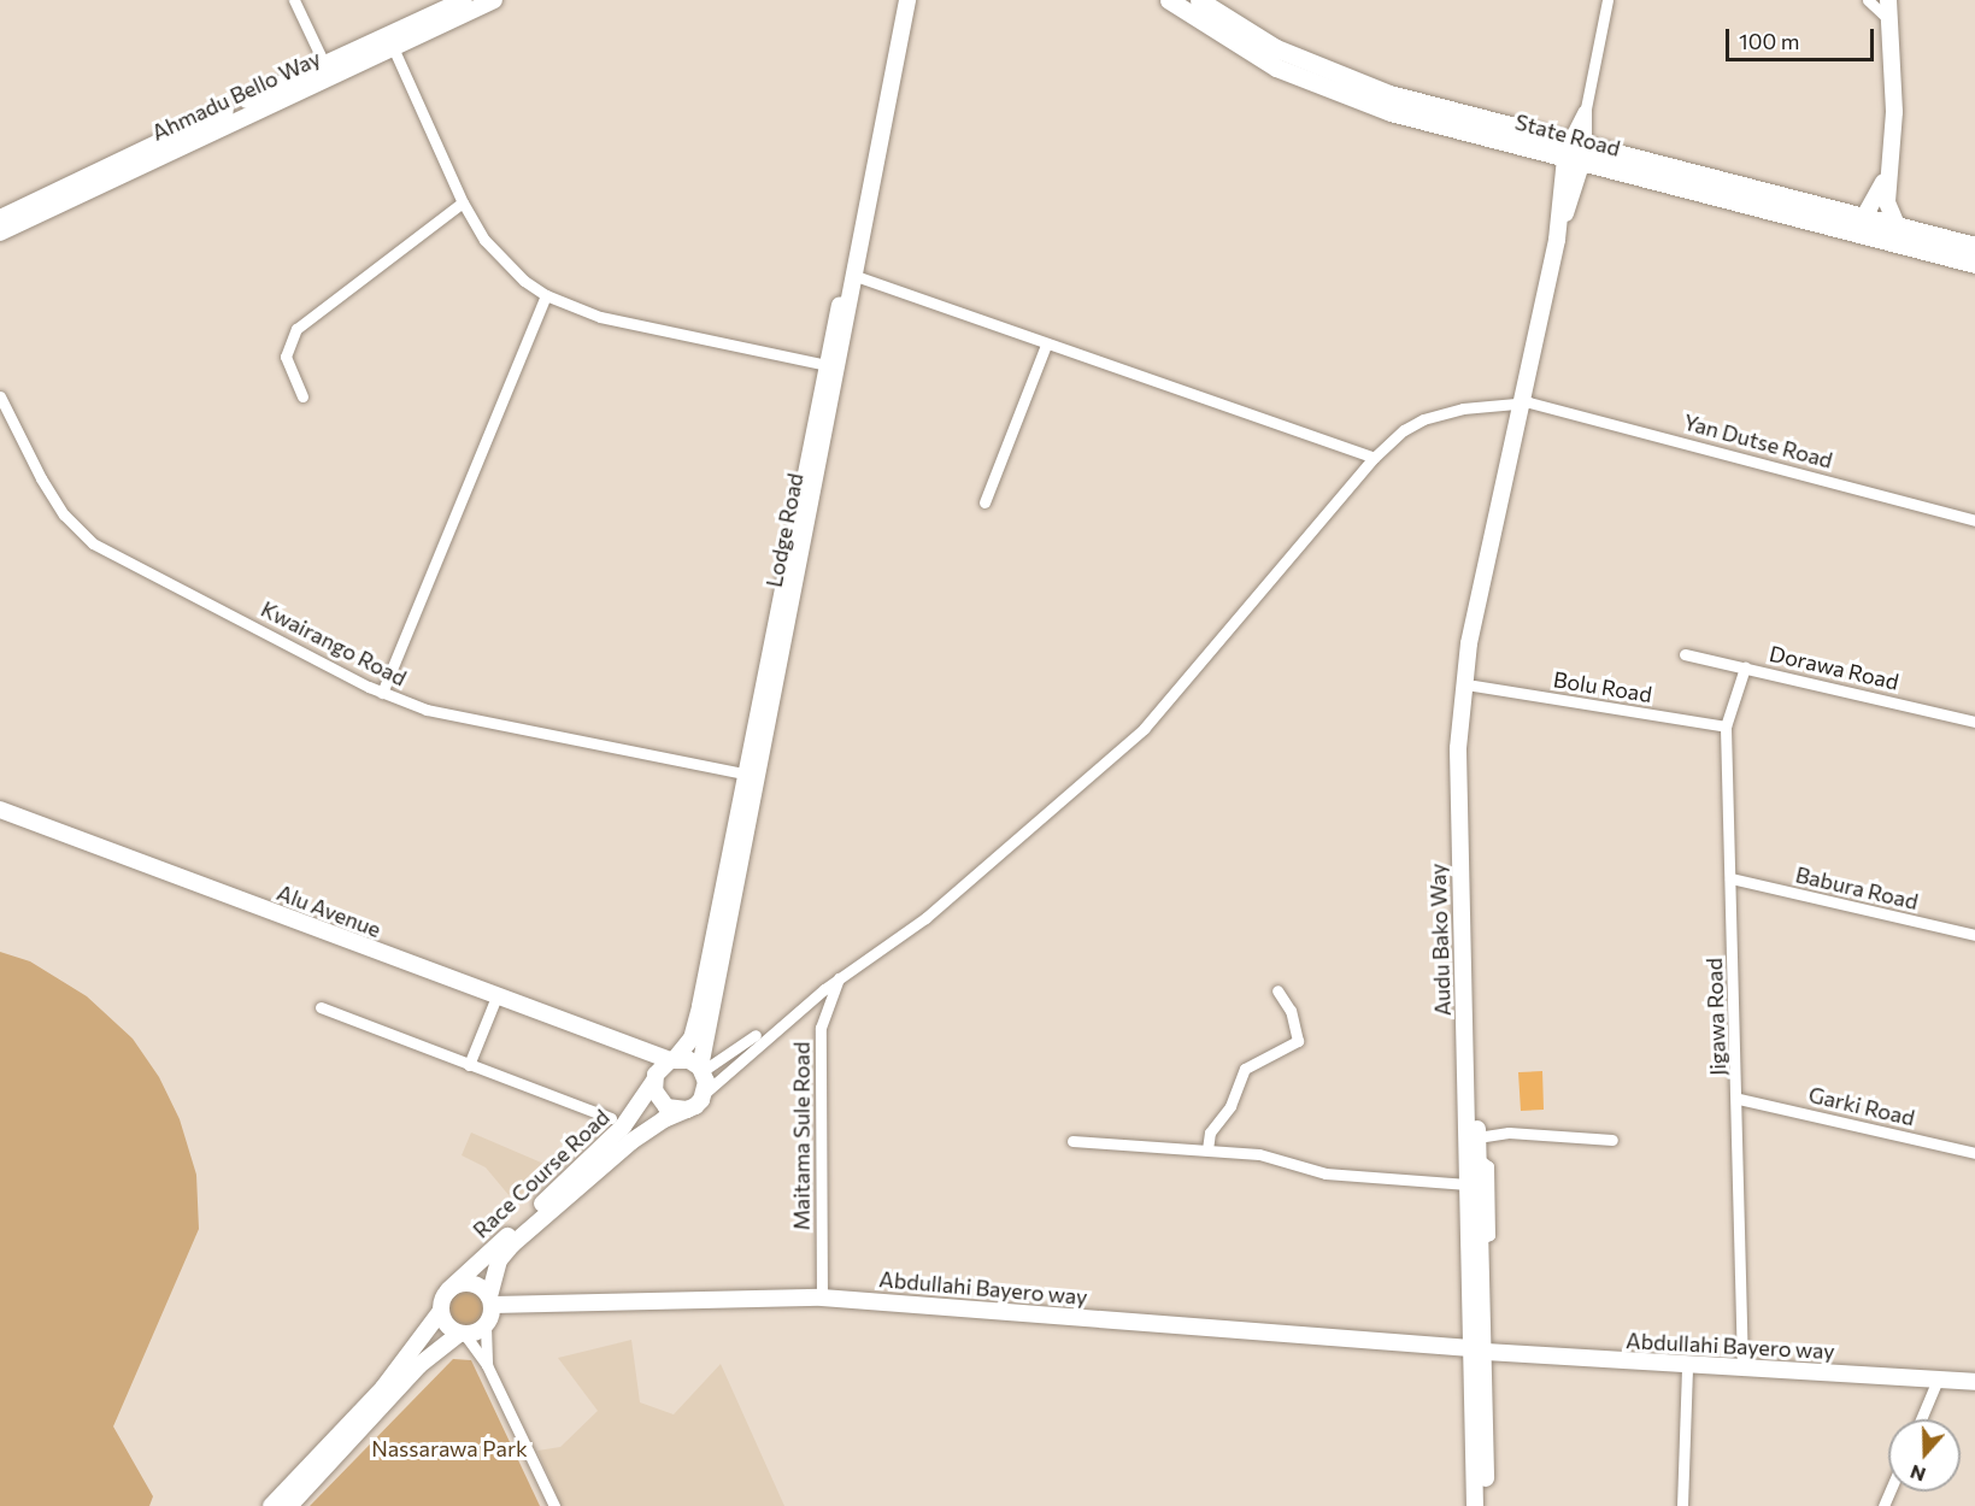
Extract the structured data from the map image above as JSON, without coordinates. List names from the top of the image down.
{
  "streets": {
    "main road": ["State Road"],
    "street": [
      "Ahmadu Bello Way",
      "Yan Dutse Road",
      "Lodge Road",
      "Kwairango Road",
      "Dorawa Road",
      "Bolu Road",
      "Babura Road",
      "Alu Avenue",
      "Audu Bako Way",
      "Jigawa Road",
      "Garki Road",
      "Maitama Sule Road",
      "Race Course Road",
      "Abdullahi Bayero way"
    ]
  },
  "crossings": [
    ["State Road", "Audu Bako Way"],
    ["Yan Dutse Road", "Audu Bako Way"],
    ["Lodge Road", "Kwairango Road"],
    ["Lodge Road", "Alu Avenue"],
    ["Lodge Road", "Race Course Road"],
    ["Dorawa Road", "Jigawa Road"],
    ["Bolu Road", "Audu Bako Way"],
    ["Bolu Road", "Jigawa Road"],
    ["Babura Road", "Jigawa Road"],
    ["Alu Avenue", "Race Course Road"],
    ["Audu Bako Way", "Abdullahi Bayero way"],
    ["Jigawa Road", "Garki Road"],
    ["Jigawa Road", "Abdullahi Bayero way"],
    ["Maitama Sule Road", "Abdullahi Bayero way"],
    ["Race Course Road", "Abdullahi Bayero way"]
  ],
  "parks": ["Nassarawa Park"],
  "scale_bar": "100 m",
  "north": "bottom"
}
